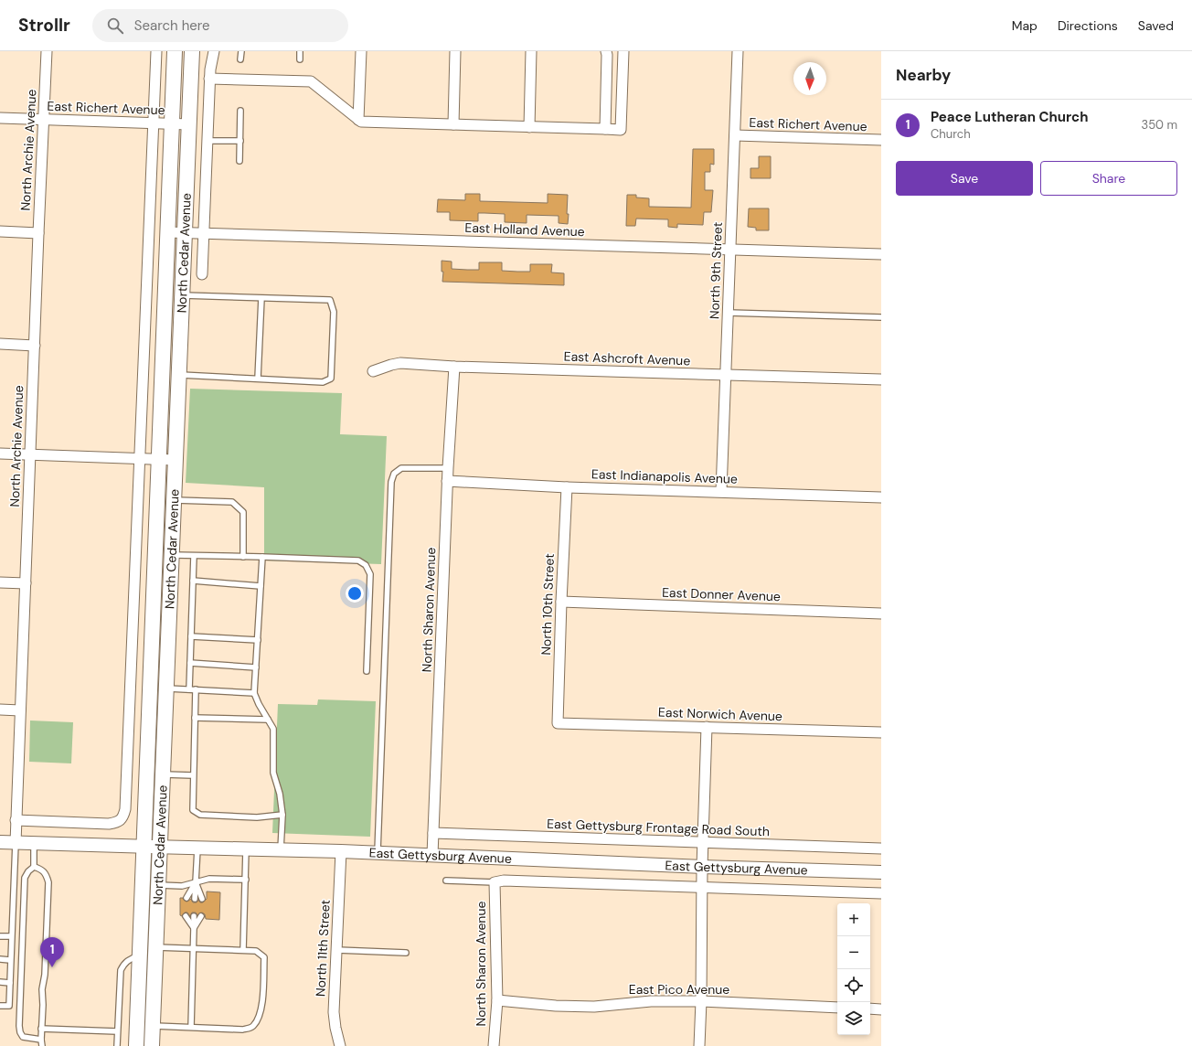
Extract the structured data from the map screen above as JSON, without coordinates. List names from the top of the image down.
{
  "streets": {
    "main road": ["North Cedar Avenue"],
    "street": [
      "East Richert Avenue",
      "North Archie Avenue",
      "East Holland Avenue",
      "North 9th Street",
      "East Ashcroft Avenue",
      "East Indianapolis Avenue",
      "East Donner Avenue",
      "North 10th Street",
      "North Sharon Avenue",
      "East Norwich Avenue",
      "East Gettysburg Frontage Road South",
      "East Gettysburg Avenue",
      "North 11th Street",
      "East Pico Avenue"
    ]
  },
  "crossings": [
    ["East Richert Avenue", "North Archie Avenue"],
    ["East Richert Avenue", "North Cedar Avenue"],
    ["East Richert Avenue", "North 9th Street"],
    ["North Archie Avenue", "East Gettysburg Avenue"],
    ["East Holland Avenue", "North Cedar Avenue"],
    ["East Holland Avenue", "North 9th Street"],
    ["North Cedar Avenue", "East Gettysburg Avenue"],
    ["North 9th Street", "East Ashcroft Avenue"],
    ["North 9th Street", "East Indianapolis Avenue"],
    ["East Ashcroft Avenue", "North Sharon Avenue"],
    ["East Indianapolis Avenue", "North 10th Street"],
    ["East Indianapolis Avenue", "North Sharon Avenue"],
    ["East Donner Avenue", "North 10th Street"],
    ["North 10th Street", "East Norwich Avenue"],
    ["North Sharon Avenue", "East Gettysburg Frontage Road South"],
    ["North Sharon Avenue", "East Gettysburg Avenue"],
    ["North Sharon Avenue", "East Pico Avenue"],
    ["East Gettysburg Avenue", "North 11th Street"]
  ],
  "north": "bottom",
  "page": {
    "header": "Strollr",
    "search": "Search here",
    "nav": ["Map", "Directions", "Saved"],
    "heading": "Nearby",
    "list": [
      {
        "mark": "1",
        "name": "Peace Lutheran Church",
        "note": "Church",
        "value": "350 m"
      }
    ],
    "buttons": ["Save", "Share"],
    "map_buttons": ["+", "−"],
    "pins": "1"
  }
}
